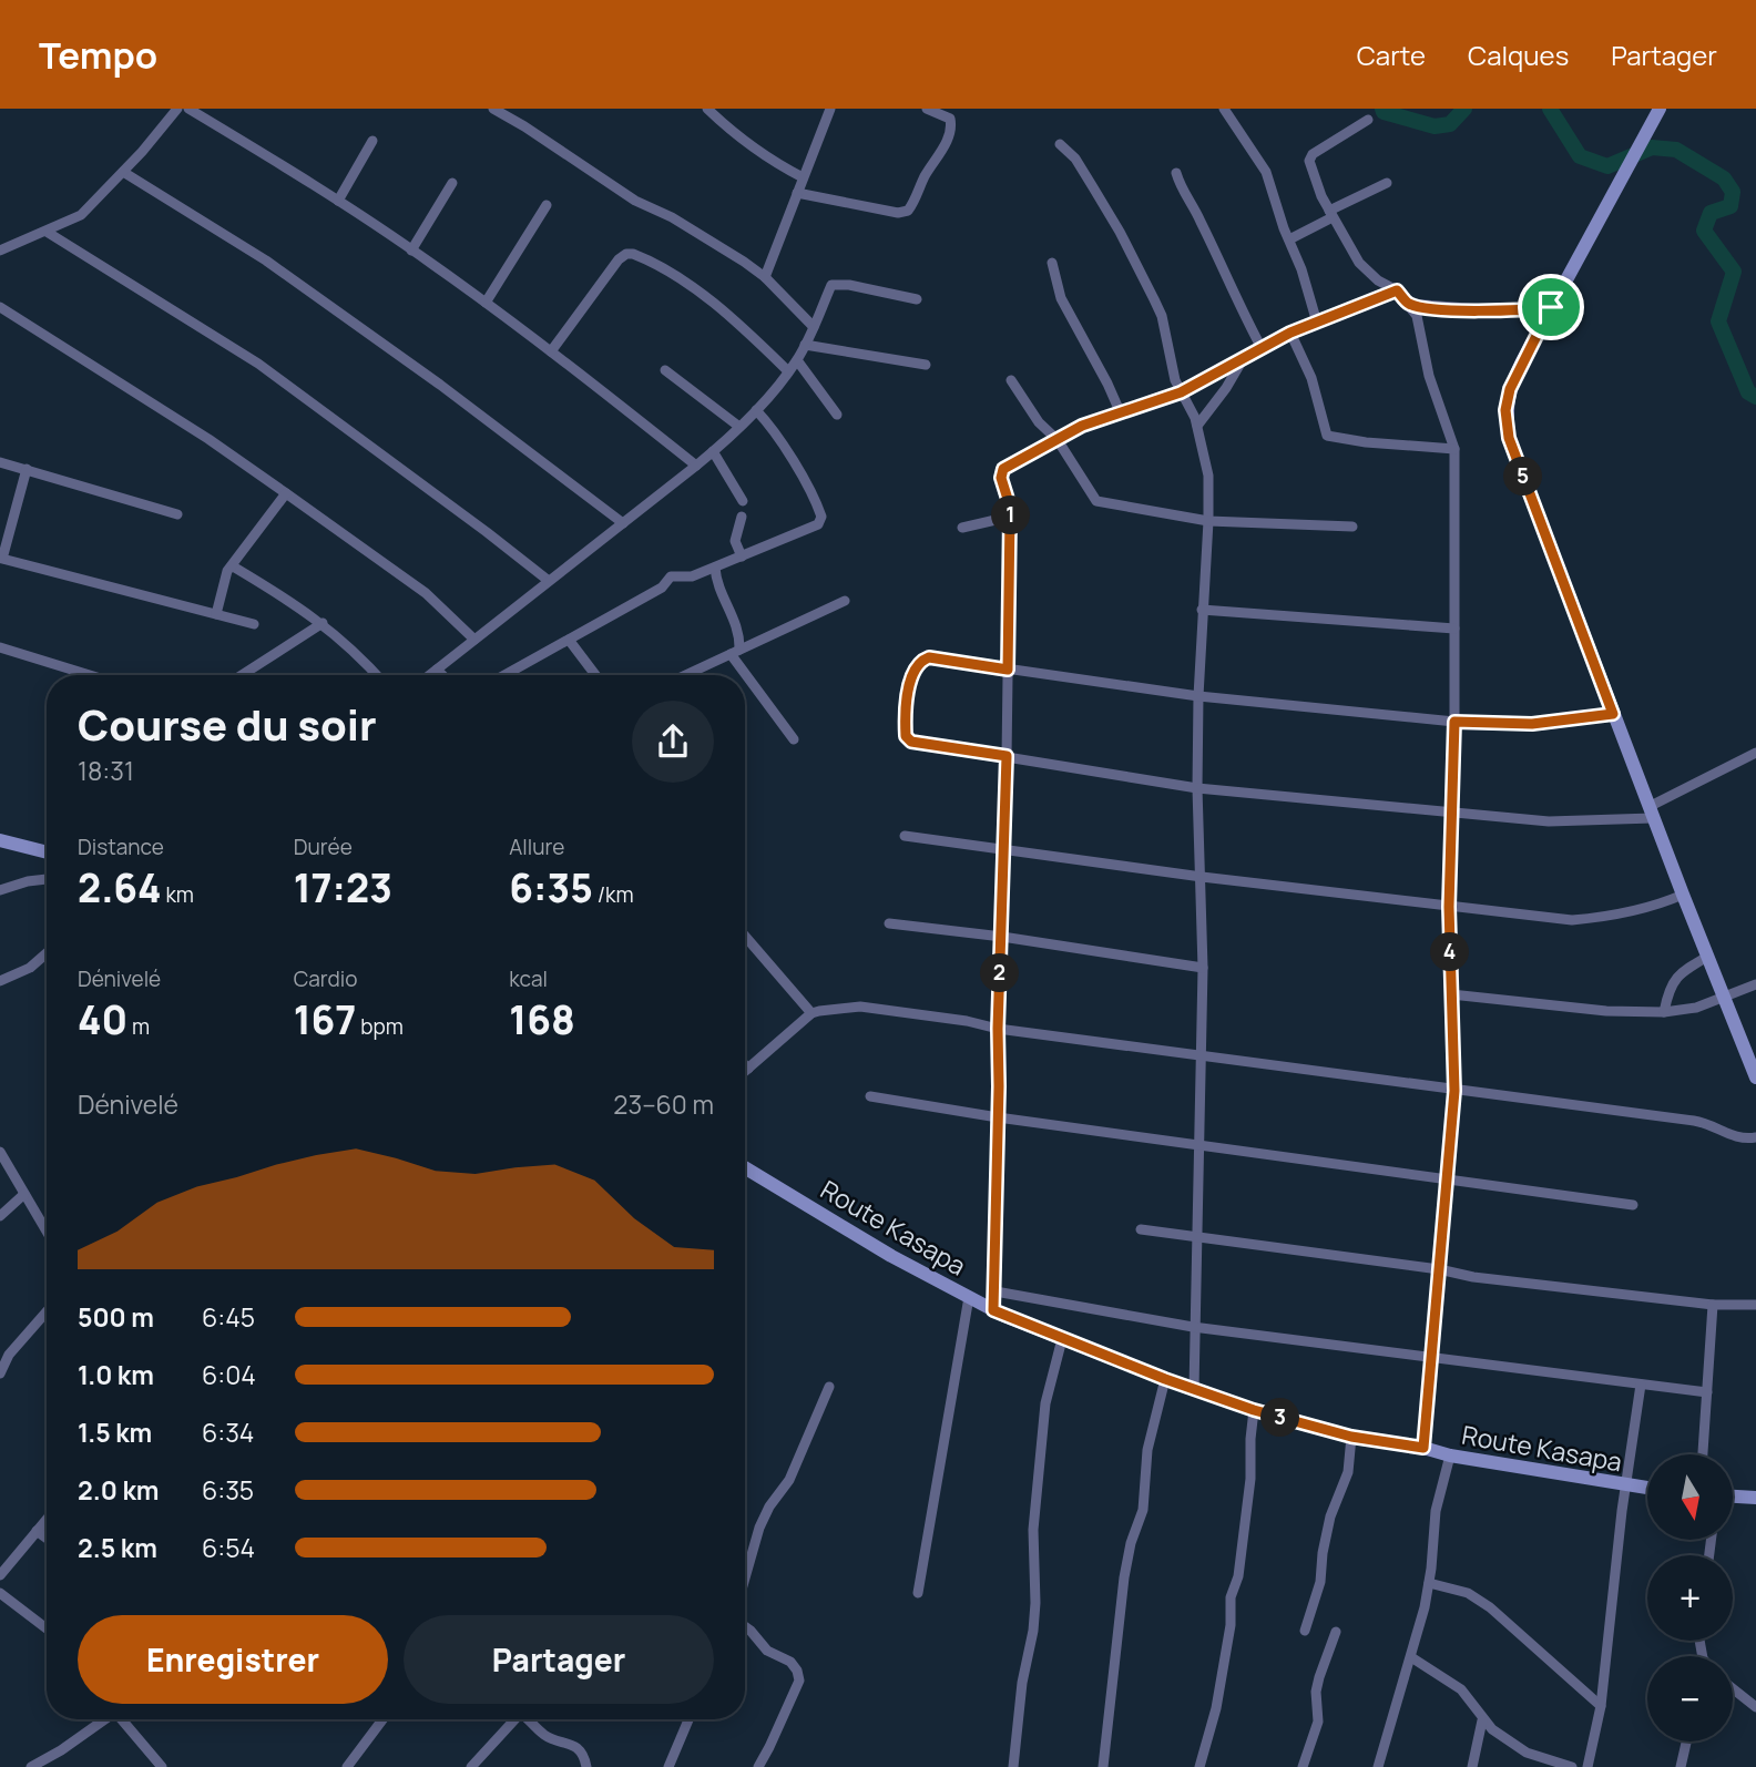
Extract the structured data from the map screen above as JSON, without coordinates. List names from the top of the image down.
{
  "streets": {
    "main road": ["Route Kasapa"]
  },
  "north": "bottom",
  "page": {
    "header": "Tempo",
    "nav": ["Carte", "Calques", "Partager"],
    "pins": [
      "5",
      "1",
      "4",
      "2",
      "3"
    ],
    "heading": ["Course du soir", "18:31"],
    "stats": [
      ["Distance", "2.64 km"],
      ["Durée", "17:23"],
      ["Allure", "6:35 /km"],
      ["Dénivelé", "40 m"],
      ["Cardio", "167 bpm"],
      ["kcal", "168"]
    ],
    "chart": ["Dénivelé", "23–60 m"],
    "list": [
      {
        "name": "500 m",
        "note": "6:45"
      },
      {
        "name": "1.0 km",
        "note": "6:04"
      },
      {
        "name": "1.5 km",
        "note": "6:34"
      },
      {
        "name": "2.0 km",
        "note": "6:35"
      },
      {
        "name": "2.5 km",
        "note": "6:54"
      }
    ],
    "map_buttons": ["+", "−"],
    "buttons": ["Enregistrer", "Partager"]
  }
}
